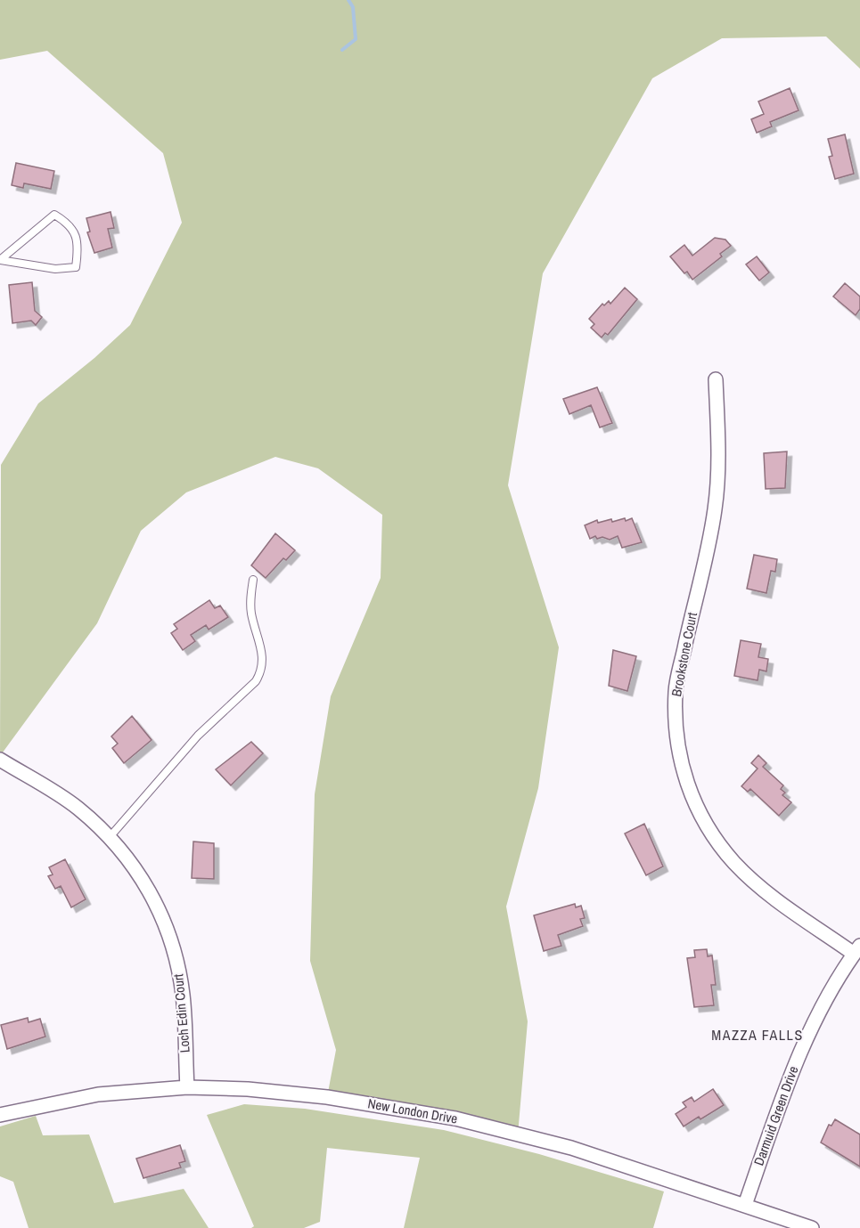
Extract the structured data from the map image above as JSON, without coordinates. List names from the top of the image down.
{
  "streets": {
    "street": [
      "Brookstone Court",
      "Loch Edin Court",
      "New London Drive",
      "Darmuid Green Drive"
    ]
  },
  "crossings": [
    ["Brookstone Court", "Darmuid Green Drive"],
    ["Loch Edin Court", "New London Drive"],
    ["New London Drive", "Darmuid Green Drive"]
  ],
  "districts": ["MAZZA FALLS"]
}
